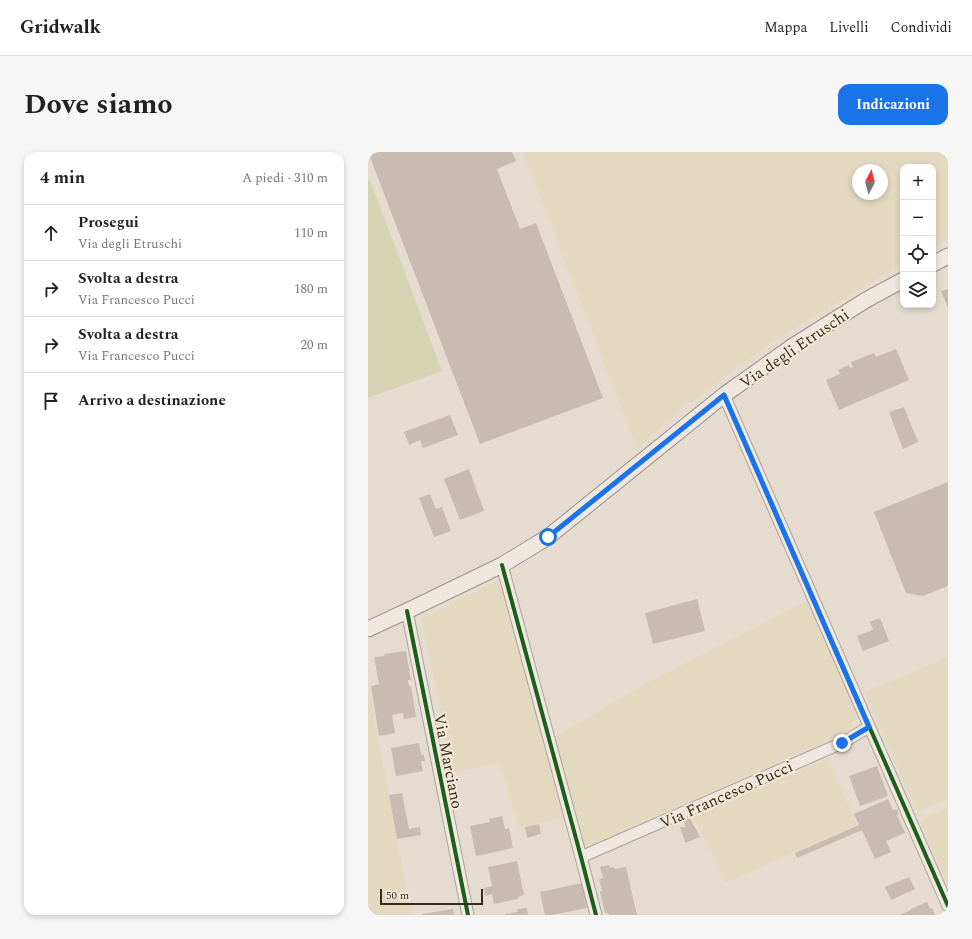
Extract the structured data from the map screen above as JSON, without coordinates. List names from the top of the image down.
{
  "streets": {
    "main road": ["Via degli Etruschi"],
    "street": ["Via Marciano", "Via Francesco Pucci"]
  },
  "crossings": [
    ["Via degli Etruschi", "Via Marciano"]
  ],
  "scale_bar": "50 m",
  "north": "top",
  "page": {
    "header": "Gridwalk",
    "nav": ["Mappa", "Livelli", "Condividi"],
    "title": "Dove siamo",
    "buttons": "Indicazioni",
    "heading": ["4 min", "A piedi · 310 m"],
    "map_buttons": ["+", "−"],
    "list": [
      ["Prosegui", "Via degli Etruschi", "110 m"],
      ["Svolta a destra", "Via Francesco Pucci", "180 m"],
      ["Svolta a destra", "Via Francesco Pucci", "20 m"],
      "Arrivo a destinazione"
    ],
    "scale": "50 m"
  }
}
